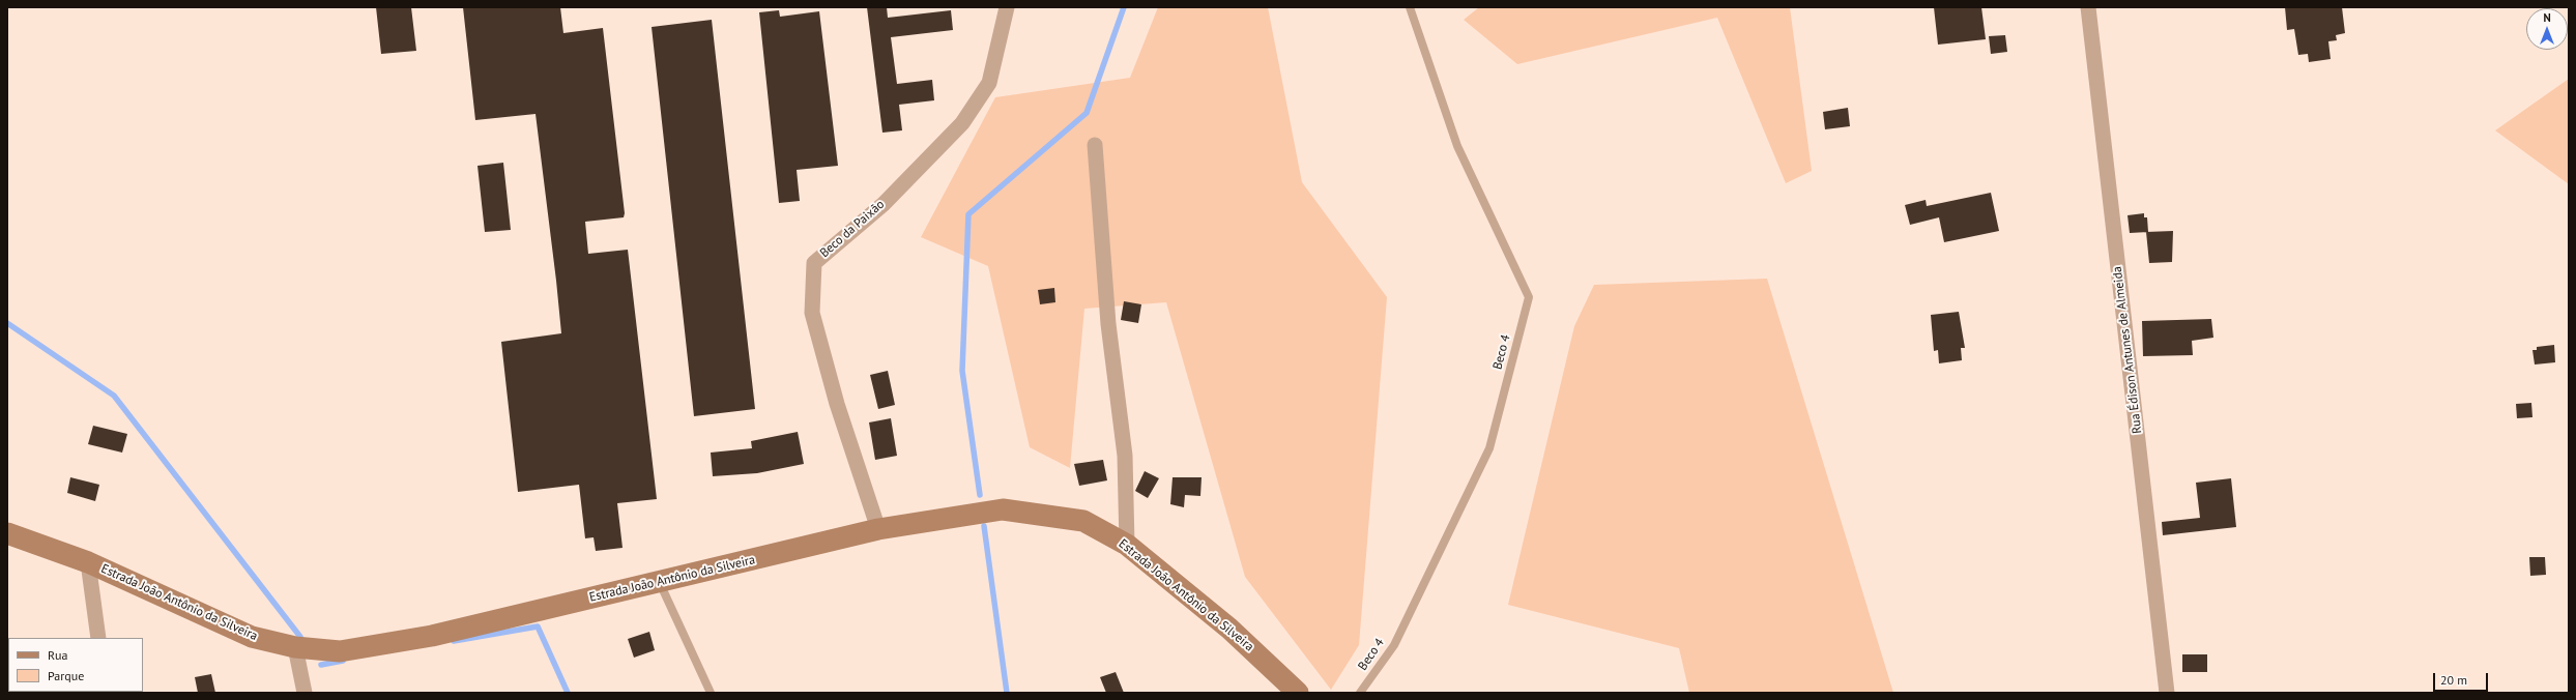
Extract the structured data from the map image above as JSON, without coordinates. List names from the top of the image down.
{
  "streets": {
    "main road": ["Estrada João Antônio da Silveira"],
    "street": ["Beco da Paixão", "Rua Édison Antunes de Almeida"],
    "lane": ["Beco 4"]
  },
  "crossings": [
    ["Beco da Paixão", "Estrada João Antônio da Silveira"]
  ],
  "legend": ["Rua", "Parque"],
  "scale_bar": "20 m",
  "north": "top"
}
